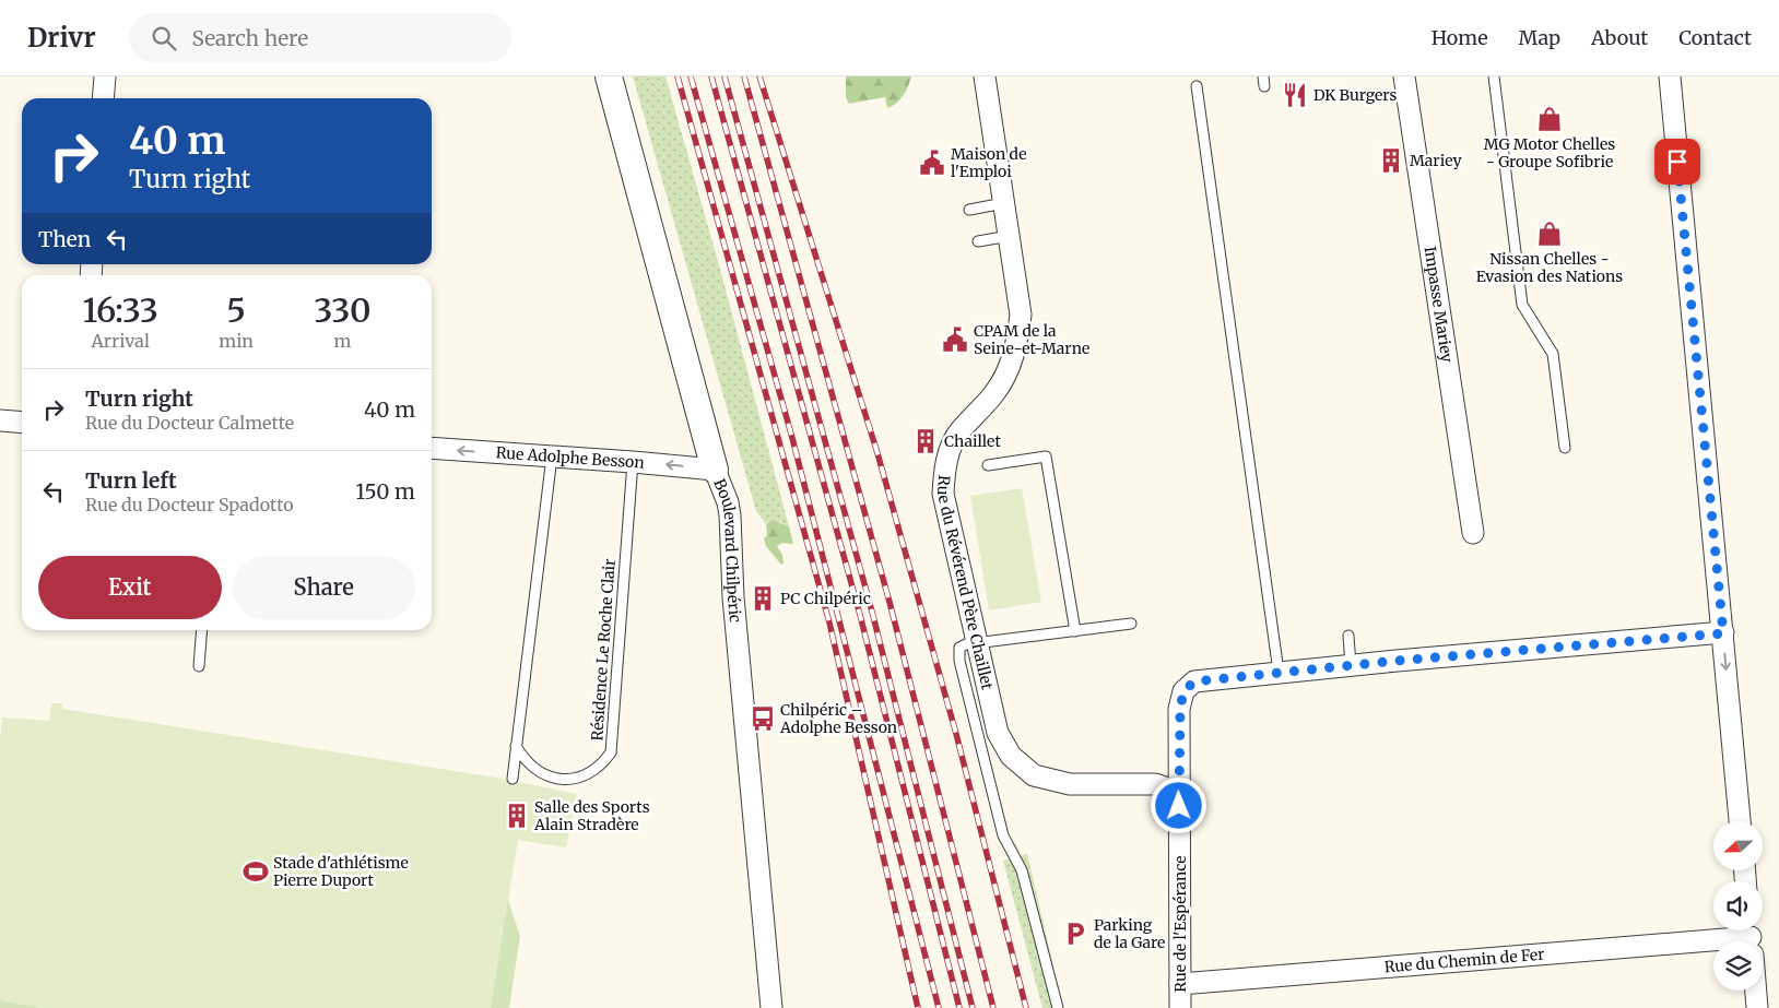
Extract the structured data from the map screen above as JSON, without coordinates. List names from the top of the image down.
{
  "streets": {
    "street": [
      "Impasse Mariey",
      "Rue Adolphe Besson",
      "Boulevard Chilpéric",
      "Rue du Révérend Père Chaillet",
      "Rue de l'Espérance",
      "Rue du Chemin de Fer"
    ],
    "lane": ["Résidence Le Roche Clair"]
  },
  "crossings": [
    ["Rue Adolphe Besson", "Boulevard Chilpéric"],
    ["Rue Adolphe Besson", "Résidence Le Roche Clair"],
    ["Rue du Révérend Père Chaillet", "Rue de l'Espérance"],
    ["Rue de l'Espérance", "Rue du Chemin de Fer"]
  ],
  "one_way": ["Rue Adolphe Besson"],
  "places": {
    "restaurant": ["DK Burgers"],
    "shop": ["MG Motor Chelles - Groupe Sofibrie", "Nissan Chelles - Evasion des Nations"],
    "building": [
      "Mariey",
      "Chaillet",
      "PC Chilpéric",
      "Salle des Sports Alain Stradère"
    ],
    "public building": ["Maison de l'Emploi", "CPAM de la Seine-et-Marne"],
    "bus stop": ["Chilpéric – Adolphe Besson"],
    "sports": ["Stade d'athlétisme Pierre Duport"],
    "parking": ["Parking de la Gare"]
  },
  "north": "left",
  "page": {
    "header": "Drivr",
    "search": "Search here",
    "nav": [
      "Home",
      "Map",
      "About",
      "Contact"
    ],
    "turn": ["40 m", "Turn right"],
    "then": "Then",
    "eta": [
      "16:33",
      "Arrival",
      "5",
      "min",
      "330",
      "m"
    ],
    "list": [
      {
        "name": "Turn right",
        "note": "Rue du Docteur Calmette",
        "value": "40 m"
      },
      {
        "name": "Turn left",
        "note": "Rue du Docteur Spadotto",
        "value": "150 m"
      }
    ],
    "buttons": ["Exit", "Share"]
  }
}
